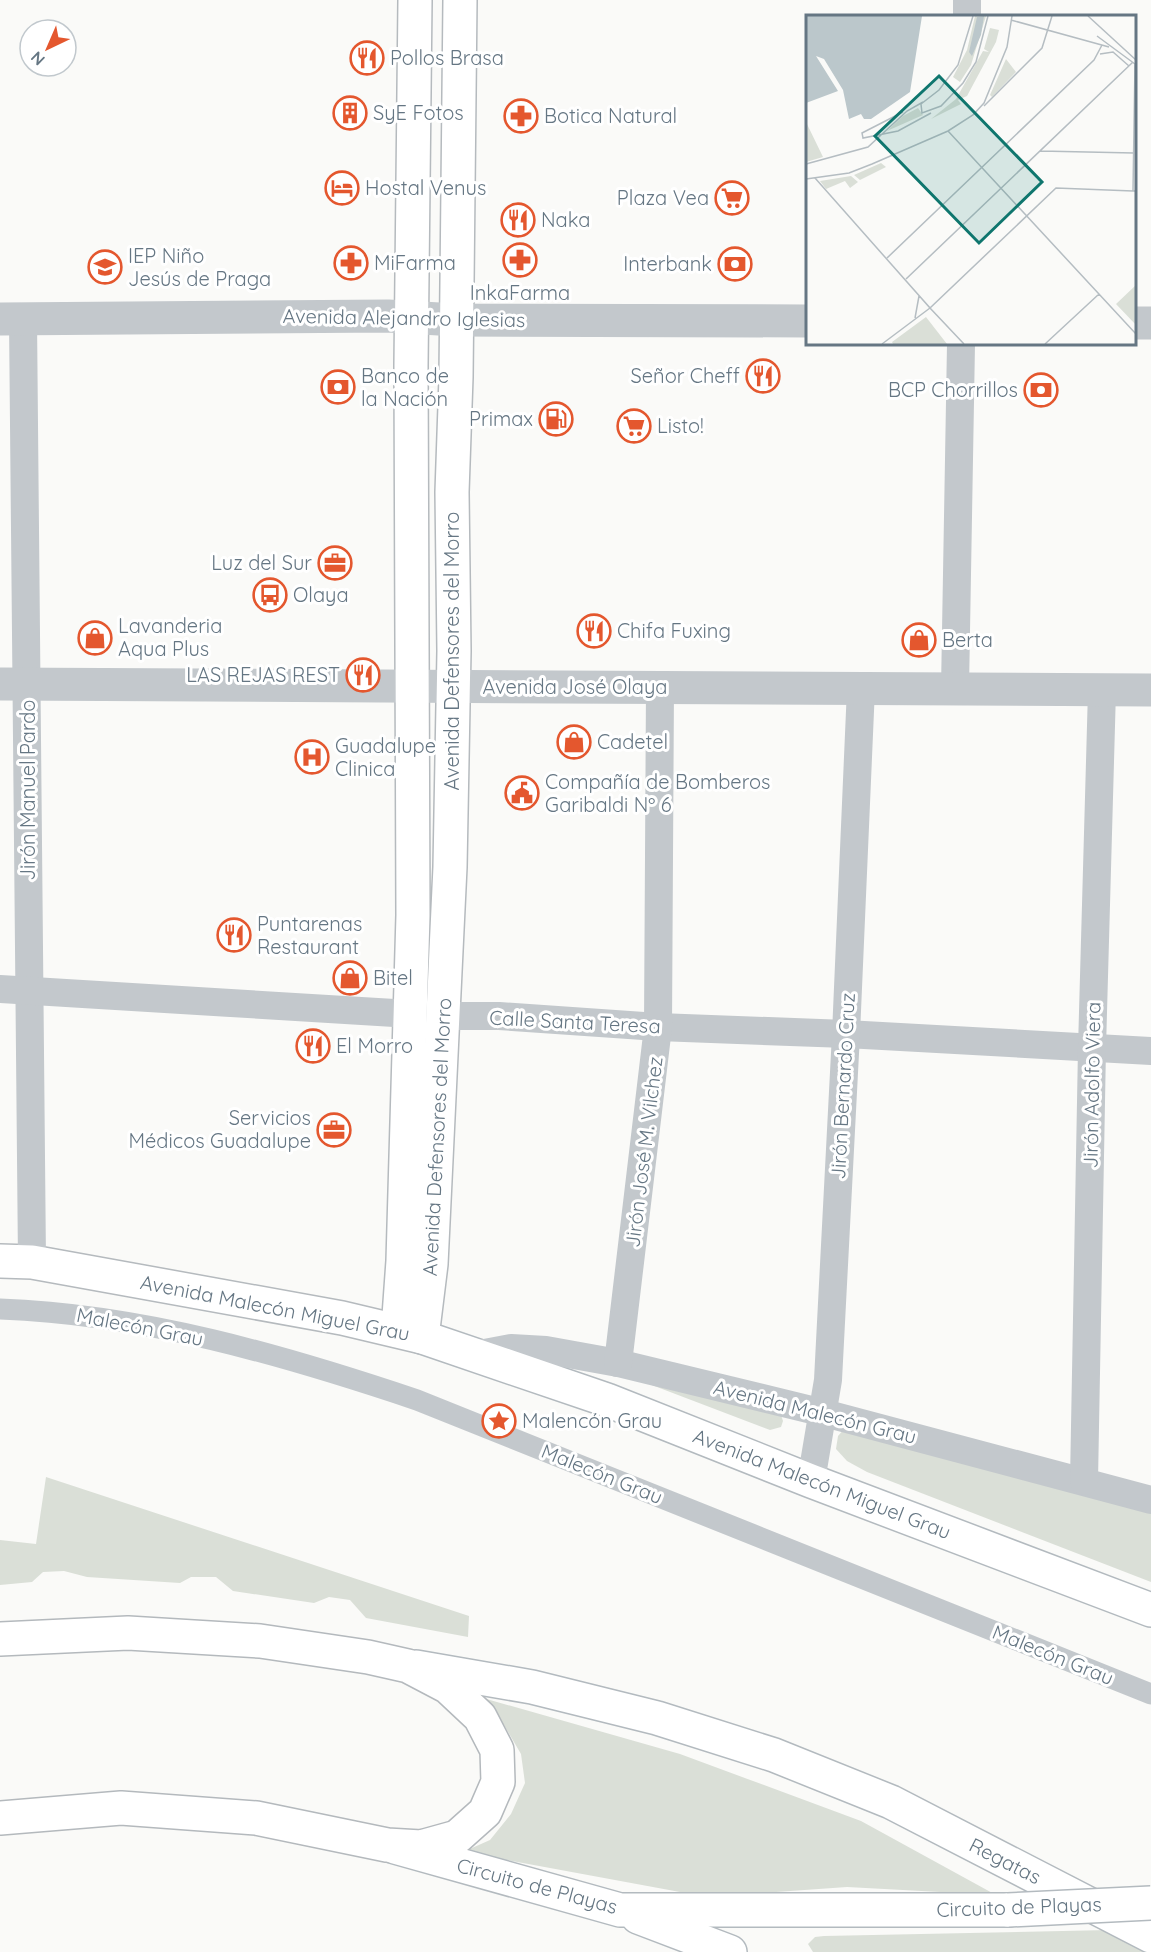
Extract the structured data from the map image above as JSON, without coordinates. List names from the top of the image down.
{
  "streets": {
    "main road": [
      "Avenida Defensores del Morro",
      "Avenida Malecón Miguel Grau",
      "Regatas",
      "Circuito de Playas"
    ],
    "street": [
      "Avenida Alejandro Iglesias",
      "Avenida José Olaya",
      "Jirón Manuel Pardo",
      "Calle Santa Teresa",
      "Jirón Adolfo Viera",
      "Jirón Bernardo Cruz",
      "Jirón José M. Vilchez",
      "Malecón Grau",
      "Avenida Malecón Grau"
    ]
  },
  "crossings": [
    ["Avenida Alejandro Iglesias", "Avenida Defensores del Morro"],
    ["Avenida Alejandro Iglesias", "Jirón Manuel Pardo"],
    ["Avenida Defensores del Morro", "Avenida José Olaya"],
    ["Avenida Defensores del Morro", "Calle Santa Teresa"],
    ["Avenida Defensores del Morro", "Avenida Malecón Miguel Grau"],
    ["Avenida José Olaya", "Jirón Manuel Pardo"],
    ["Avenida José Olaya", "Jirón Adolfo Viera"],
    ["Avenida José Olaya", "Jirón Bernardo Cruz"],
    ["Avenida José Olaya", "Jirón José M. Vilchez"],
    ["Jirón Manuel Pardo", "Calle Santa Teresa"],
    ["Jirón Manuel Pardo", "Avenida Malecón Miguel Grau"],
    ["Calle Santa Teresa", "Jirón Adolfo Viera"],
    ["Calle Santa Teresa", "Jirón Bernardo Cruz"],
    ["Calle Santa Teresa", "Jirón José M. Vilchez"],
    ["Jirón Adolfo Viera", "Avenida Malecón Grau"],
    ["Jirón Bernardo Cruz", "Avenida Malecón Miguel Grau"],
    ["Jirón Bernardo Cruz", "Avenida Malecón Grau"],
    ["Jirón José M. Vilchez", "Avenida Malecón Grau"],
    ["Avenida Malecón Miguel Grau", "Avenida Malecón Grau"]
  ],
  "places": {
    "restaurant": [
      "Pollos Brasa",
      "Naka",
      "Señor Cheff",
      "Chifa Fuxing",
      "LAS REJAS REST",
      "Puntarenas Restaurant",
      "El Morro"
    ],
    "building": ["SyE Fotos"],
    "pharmacy": ["Botica Natural", "InkaFarma", "MiFarma"],
    "hotel": ["Hostal Venus"],
    "supermarket": ["Plaza Vea", "Listo!"],
    "bank": ["Interbank", "Banco de la Nación", "BCP Chorrillos"],
    "school or university": ["IEP Niño Jesús de Praga"],
    "fuel station": ["Primax"],
    "office": ["Luz del Sur", "Servicios Médicos Guadalupe"],
    "bus stop": ["Olaya"],
    "shop": [
      "Lavanderia Aqua Plus",
      "Berta",
      "Cadetel",
      "Bitel"
    ],
    "hospital": ["Guadalupe Clinica"],
    "public building": ["Compañía de Bomberos Garibaldi Nº 6"],
    "place": ["Malencón Grau"]
  },
  "north": "bottom left"
}
